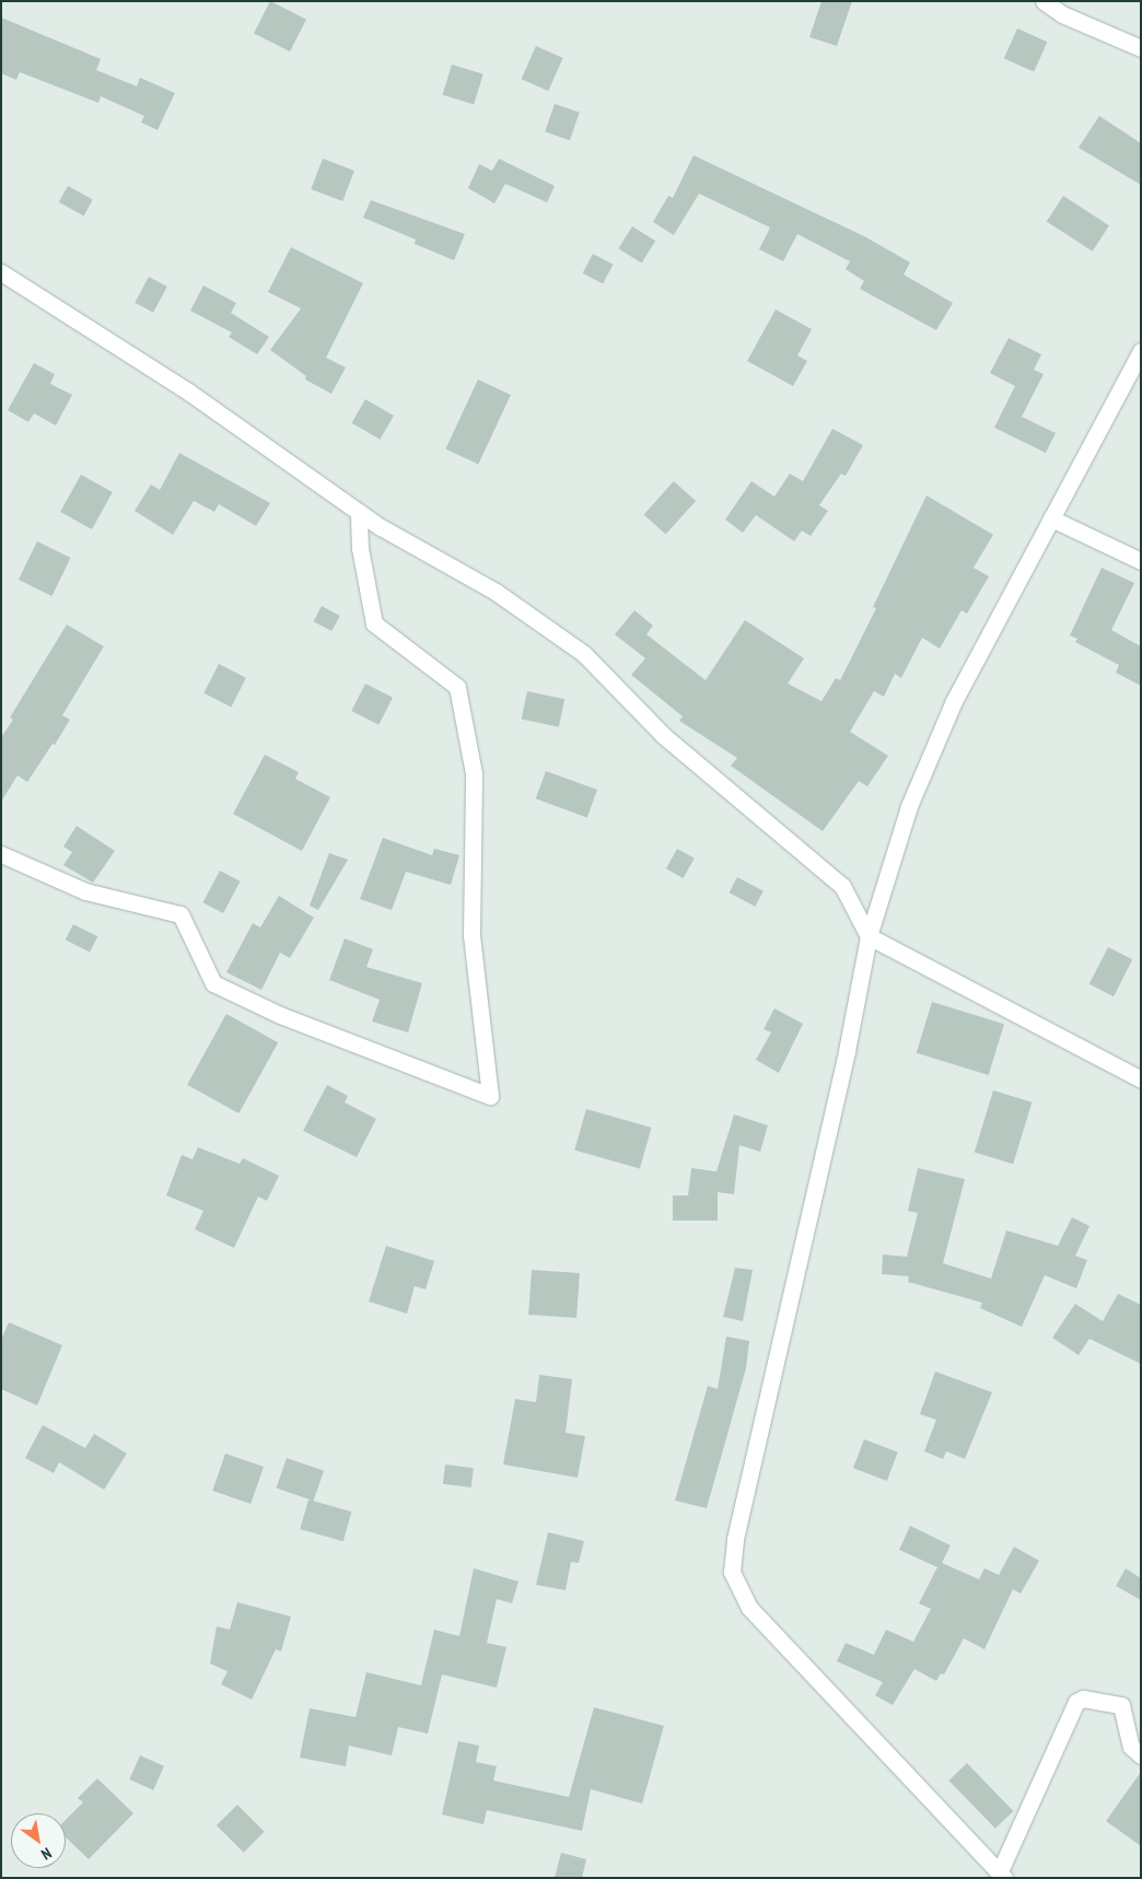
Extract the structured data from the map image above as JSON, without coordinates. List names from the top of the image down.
{
  "north": "bottom right"
}
